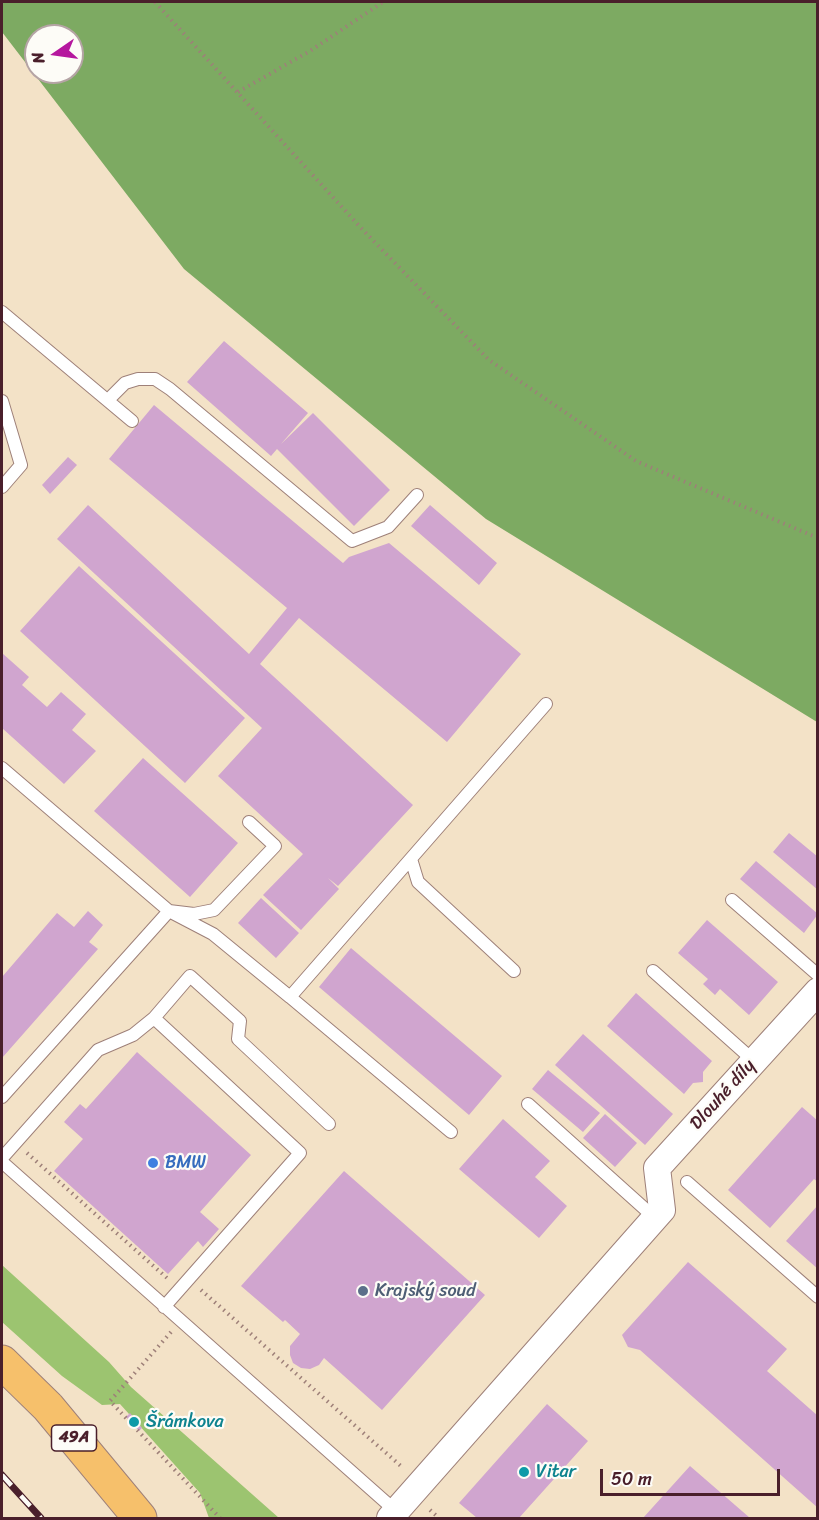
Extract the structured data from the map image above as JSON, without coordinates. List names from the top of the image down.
{
  "streets": {
    "main road": ["49A"],
    "street": ["Dlouhé díly"]
  },
  "places": [
    "BMW",
    "Krajský soud",
    "Šrámkova",
    "Vitar"
  ],
  "scale_bar": "50 m",
  "north": "left"
}
